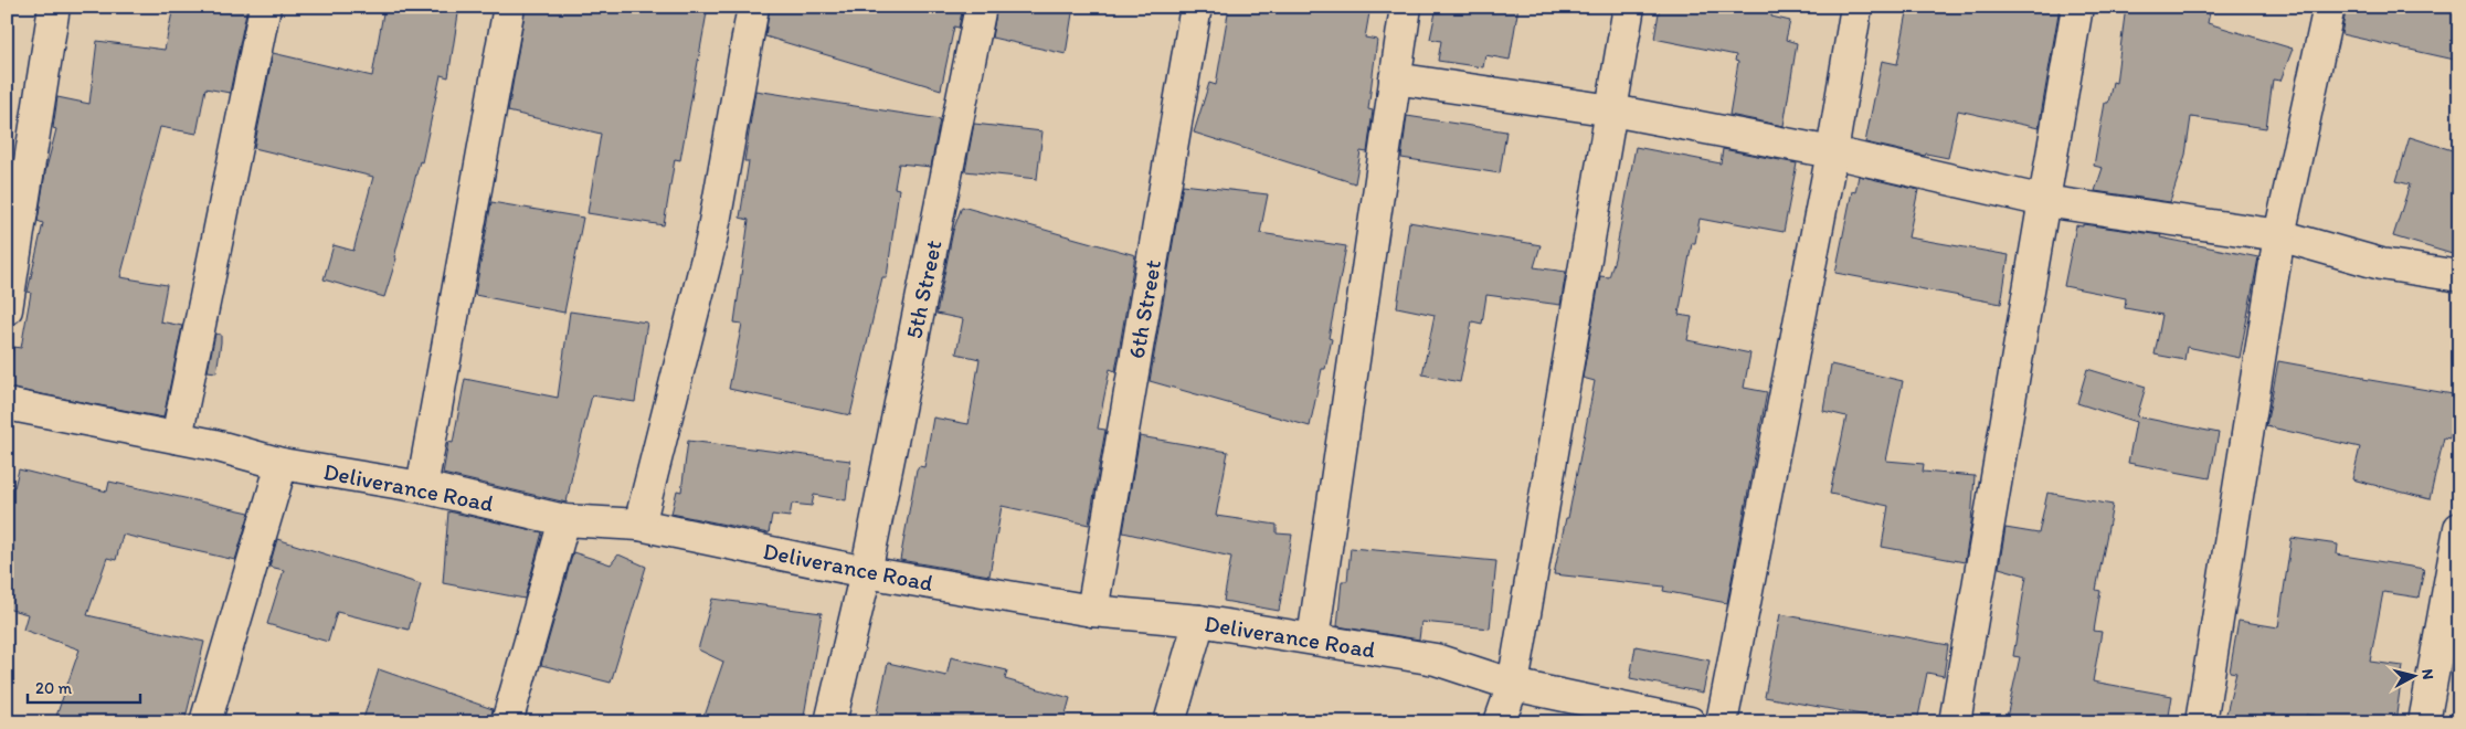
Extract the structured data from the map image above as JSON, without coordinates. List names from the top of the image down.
{
  "streets": {
    "street": ["5th Street", "6th Street", "Deliverance Road"]
  },
  "crossings": [
    ["5th Street", "Deliverance Road"],
    ["6th Street", "Deliverance Road"]
  ],
  "scale_bar": "20 m",
  "north": "right"
}
